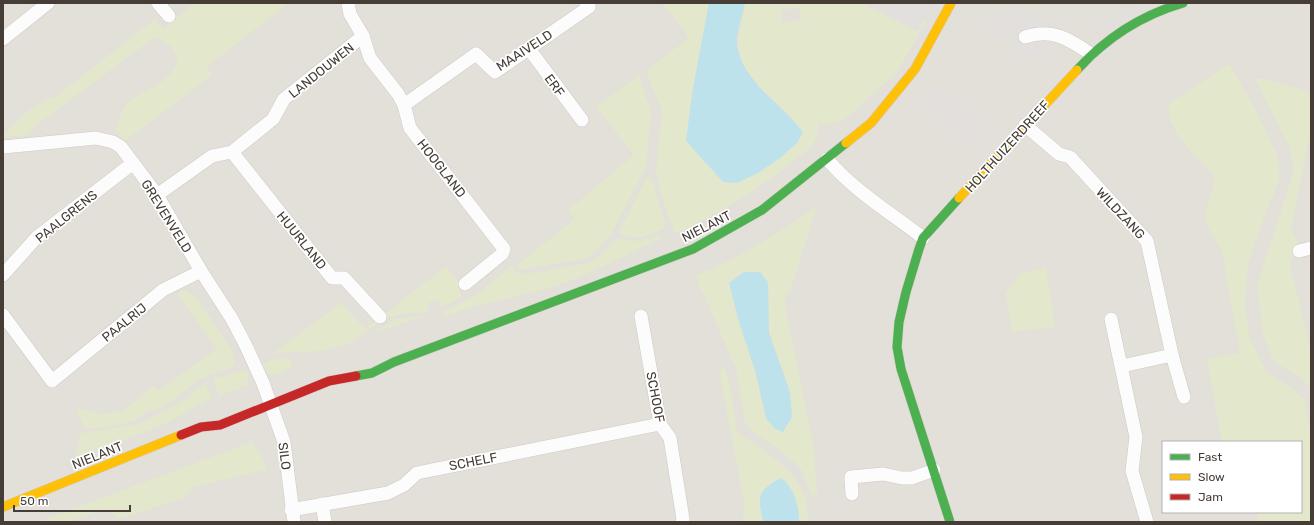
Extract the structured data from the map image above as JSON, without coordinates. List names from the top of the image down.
{
  "streets": {
    "street": [
      "MAAIVELD",
      "LANDOUWEN",
      "ERF",
      "HOLTHUIZERDREEF",
      "HOOGLAND",
      "WILDZANG",
      "PAALGRENS",
      "GREVENVELD",
      "NIELANT",
      "HUURLAND",
      "PAALRIJ",
      "SCHOOF",
      "SILO",
      "SCHELF"
    ]
  },
  "crossings": [
    ["MAAIVELD", "ERF"],
    ["MAAIVELD", "HOOGLAND"],
    ["LANDOUWEN", "HOOGLAND"],
    ["LANDOUWEN", "GREVENVELD"],
    ["LANDOUWEN", "HUURLAND"],
    ["HOLTHUIZERDREEF", "WILDZANG"],
    ["PAALGRENS", "GREVENVELD"],
    ["GREVENVELD", "NIELANT"],
    ["GREVENVELD", "PAALRIJ"],
    ["GREVENVELD", "SILO"],
    ["NIELANT", "SILO"],
    ["SCHOOF", "SCHELF"],
    ["SILO", "SCHELF"]
  ],
  "legend": ["Fast", "Slow", "Jam"],
  "scale_bar": "50 m"
}
